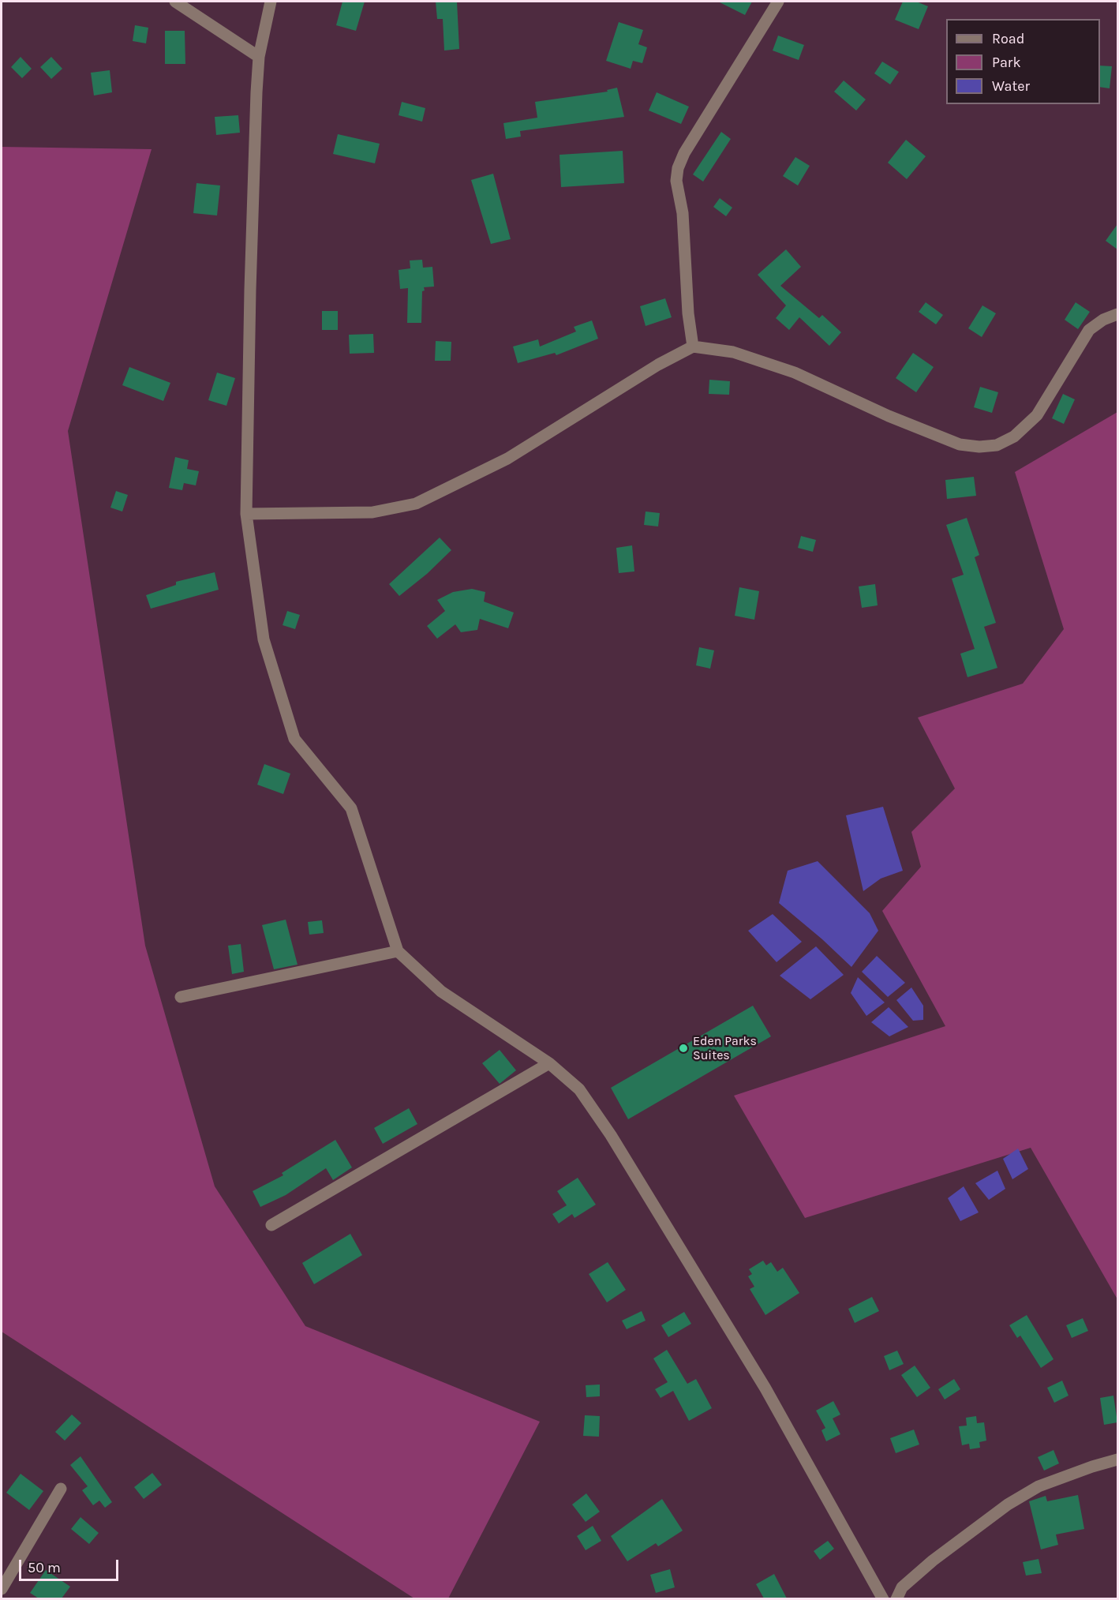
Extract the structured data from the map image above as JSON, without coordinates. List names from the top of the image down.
{
  "places": ["Eden Parks Suites"],
  "legend": ["Road", "Park", "Water"],
  "scale_bar": "50 m"
}
